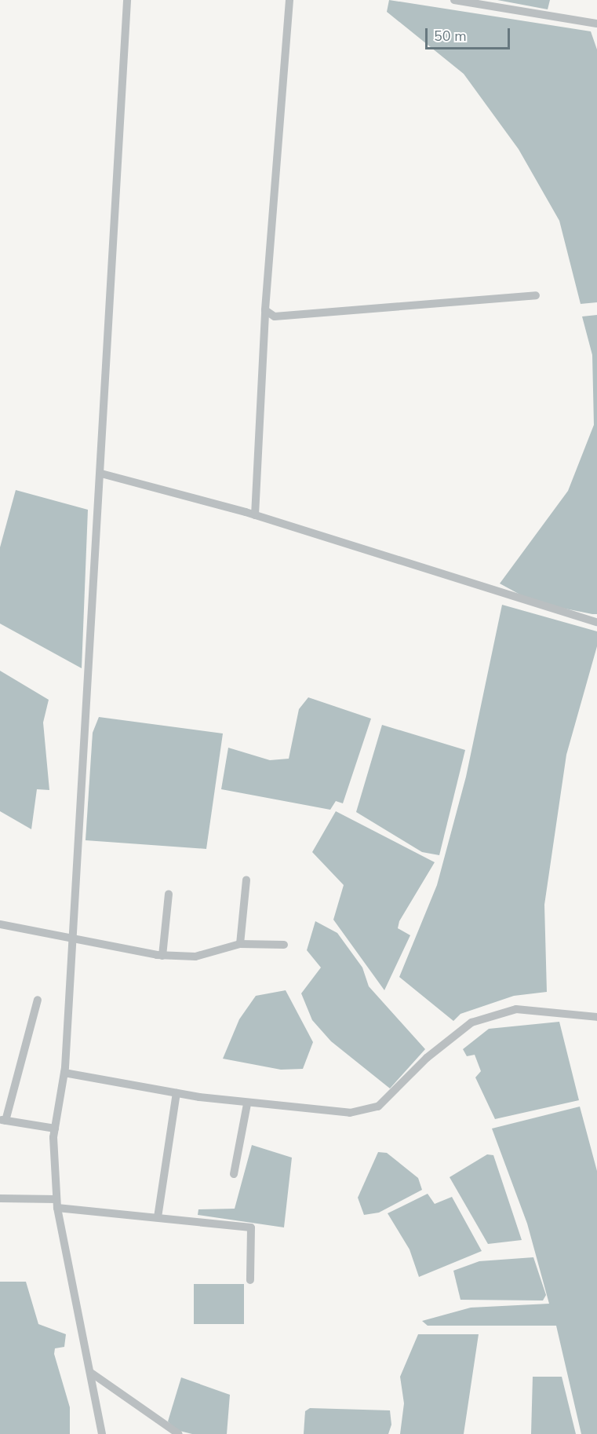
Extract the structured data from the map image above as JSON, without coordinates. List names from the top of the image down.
{
  "scale_bar": "50 m"
}
